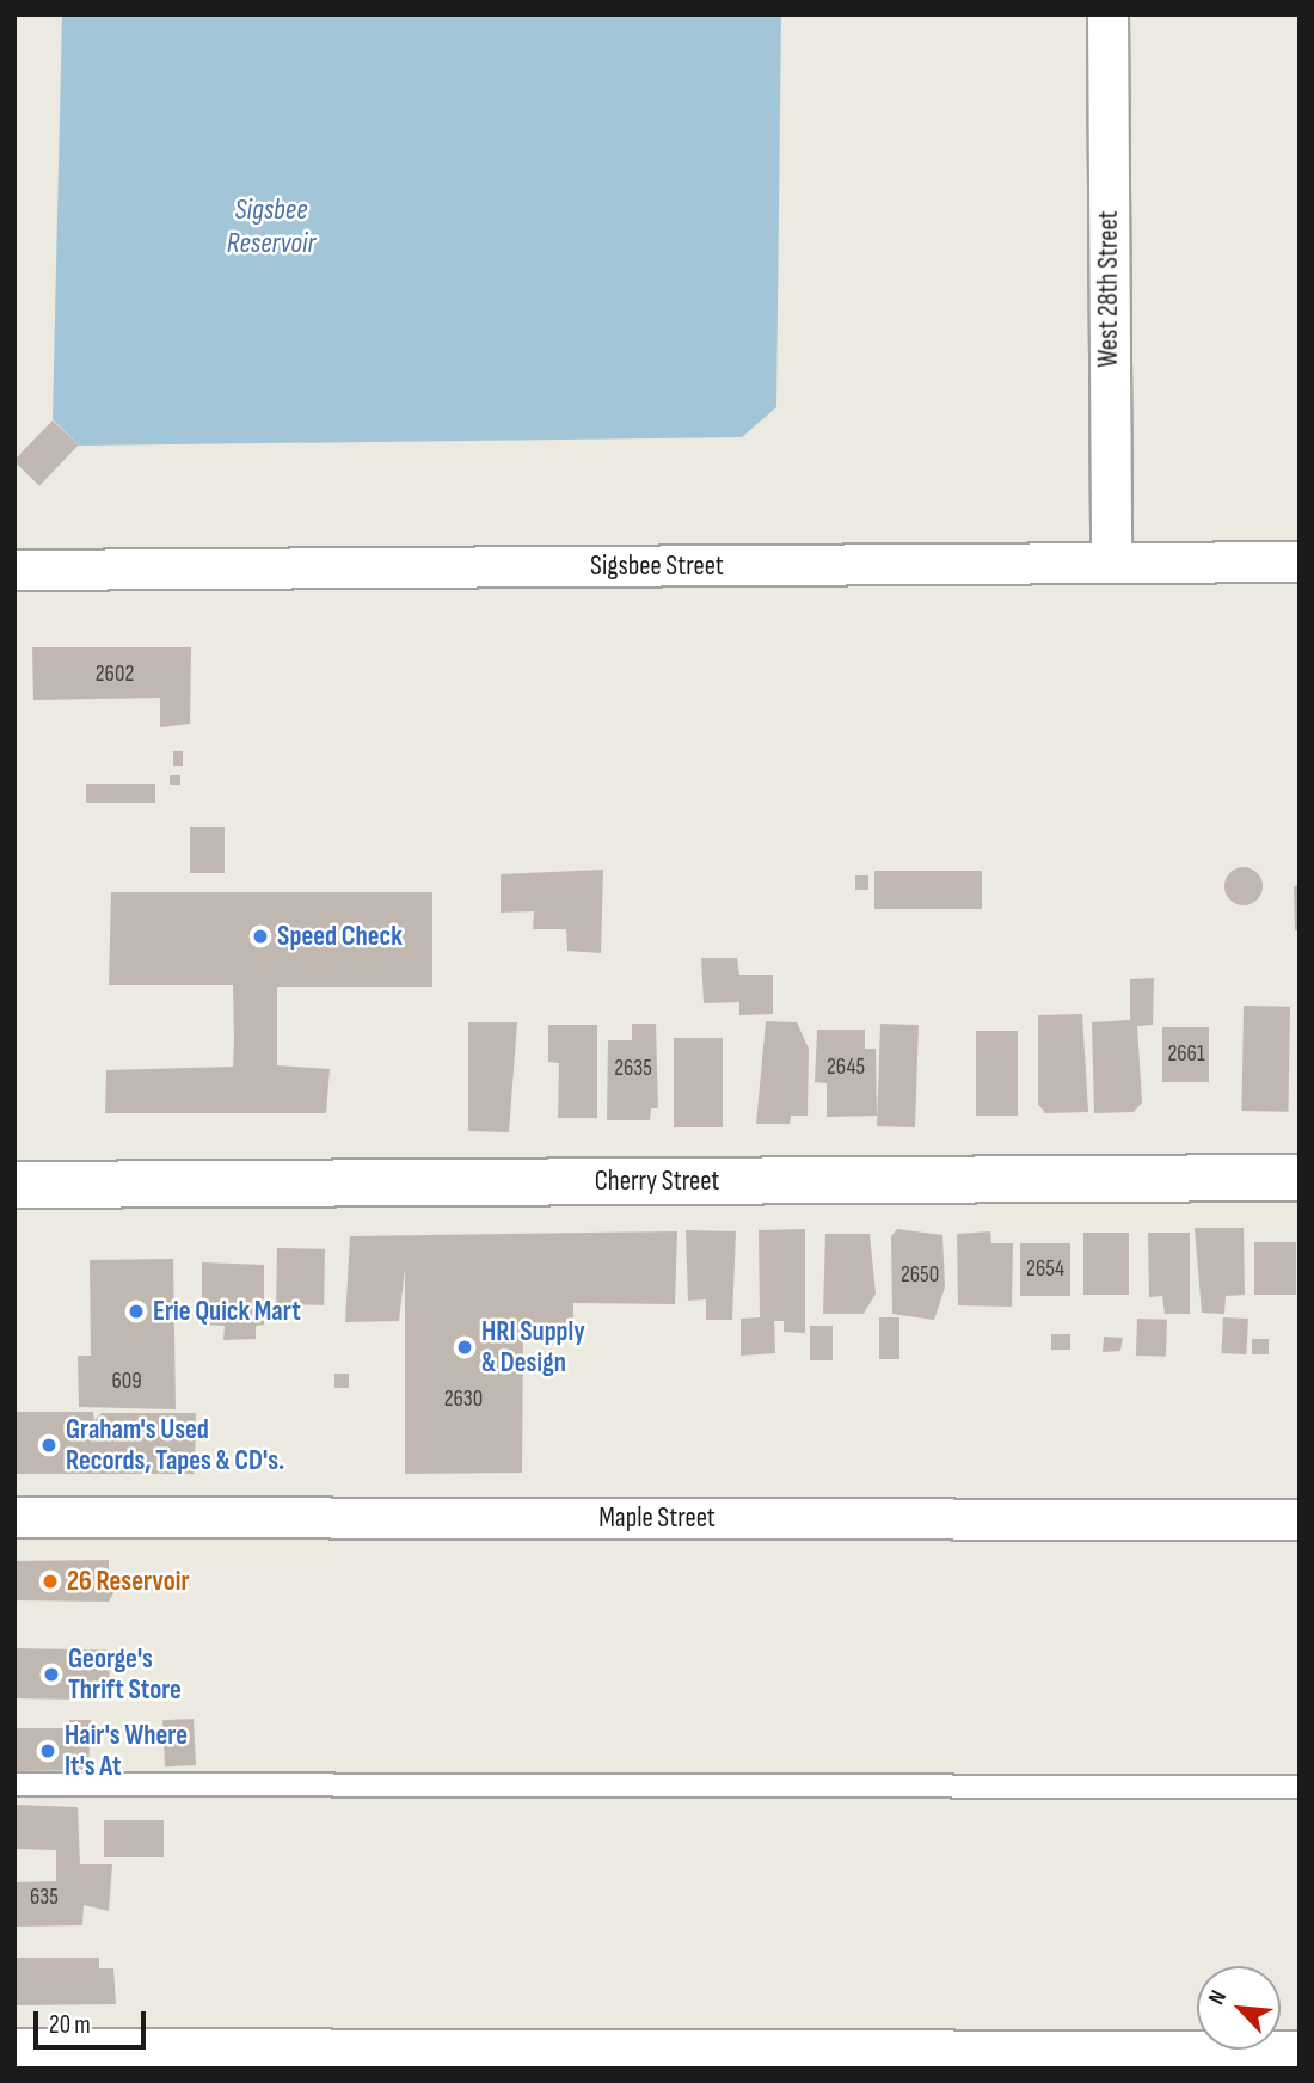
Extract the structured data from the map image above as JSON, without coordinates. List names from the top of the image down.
{
  "streets": {
    "street": [
      "West 28th Street",
      "Sigsbee Street",
      "Cherry Street",
      "Maple Street"
    ]
  },
  "crossings": [
    ["West 28th Street", "Sigsbee Street"]
  ],
  "water": ["Sigsbee Reservoir"],
  "places": [
    "Speed Check",
    "Erie Quick Mart",
    "HRI Supply & Design",
    "Graham's Used Records, Tapes & CD's.",
    "26 Reservoir",
    "George's Thrift Store",
    "Hair's Where It's At"
  ],
  "house_numbers": [
    "2602",
    "2661",
    "2645",
    "2635",
    "2654",
    "2650",
    "609",
    "2630",
    "635"
  ],
  "scale_bar": "20 m",
  "north": "top left"
}
